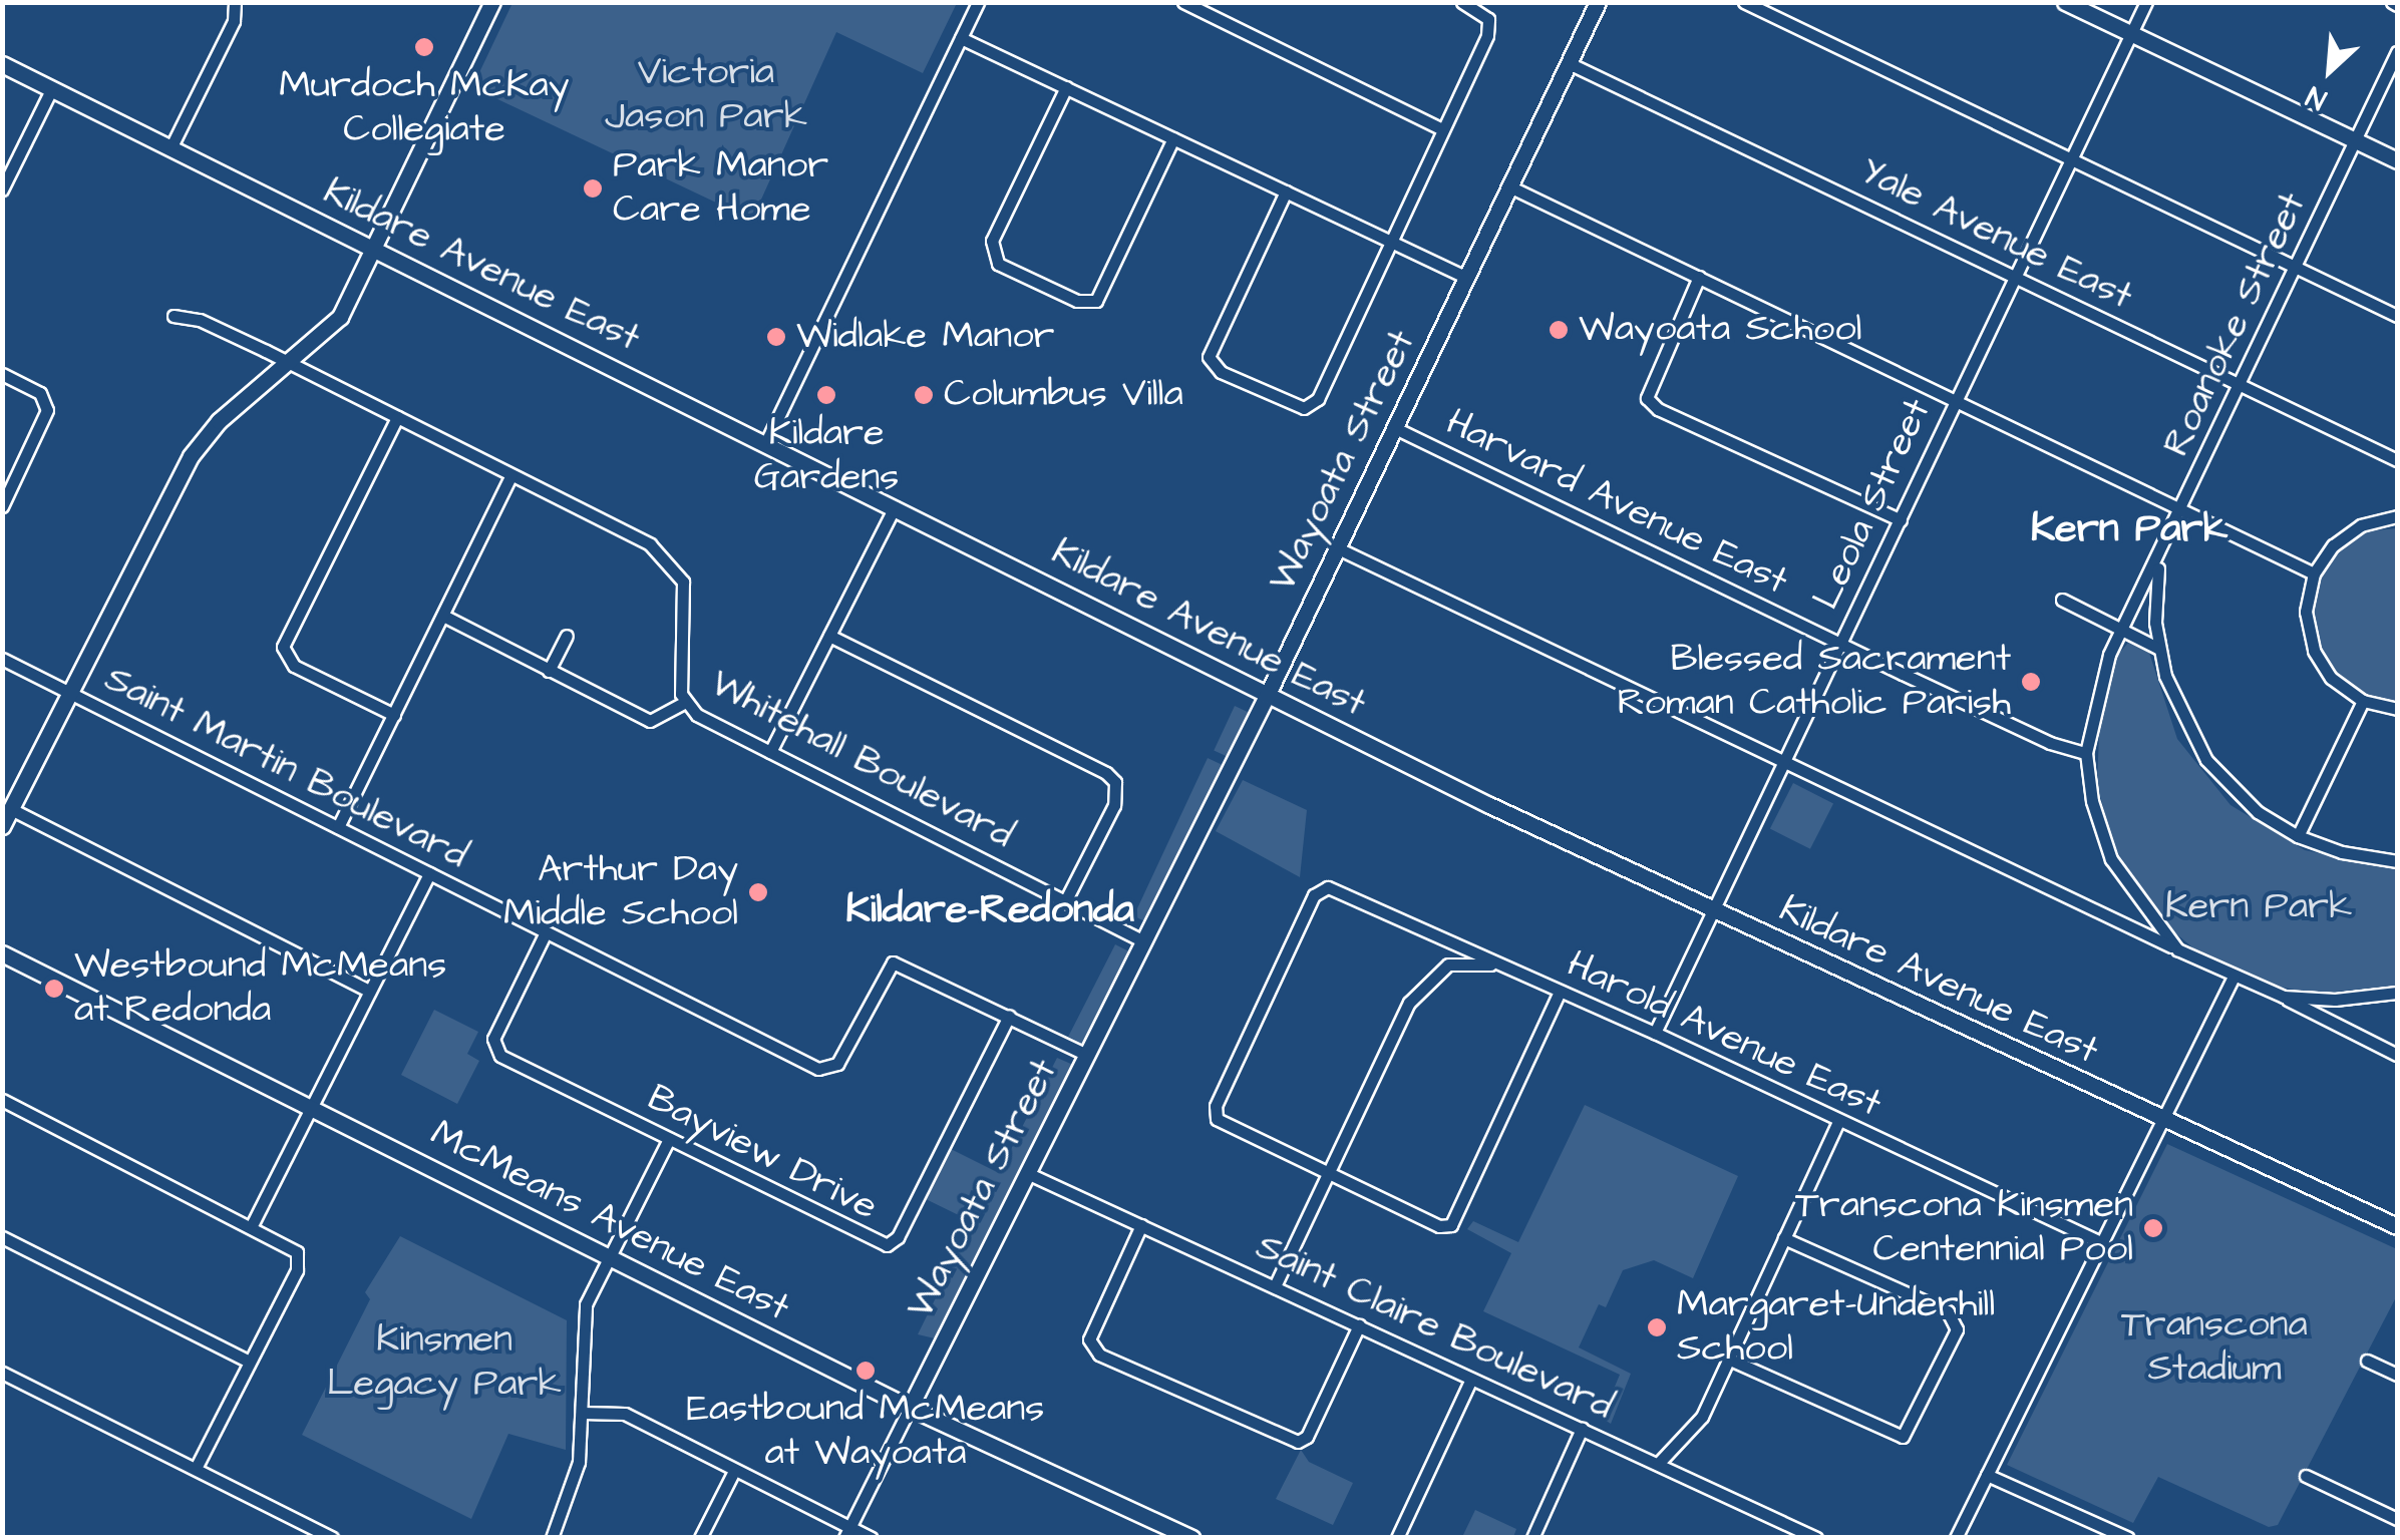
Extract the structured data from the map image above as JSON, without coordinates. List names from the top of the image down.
{
  "streets": {
    "street": [
      "Yale Avenue East",
      "Kildare Avenue East",
      "Roanoke Street",
      "Wayoata Street",
      "Harvard Avenue East",
      "Leola Street",
      "Whitehall Boulevard",
      "Saint Martin Boulevard",
      "Harold Avenue East",
      "Bayview Drive",
      "McMeans Avenue East",
      "Saint Claire Boulevard"
    ]
  },
  "crossings": [
    ["Yale Avenue East", "Roanoke Street"],
    ["Yale Avenue East", "Wayoata Street"],
    ["Yale Avenue East", "Leola Street"],
    ["Kildare Avenue East", "Wayoata Street"],
    ["Kildare Avenue East", "Leola Street"],
    ["Roanoke Street", "Harvard Avenue East"],
    ["Wayoata Street", "Harvard Avenue East"],
    ["Wayoata Street", "Whitehall Boulevard"],
    ["Wayoata Street", "Saint Martin Boulevard"],
    ["Wayoata Street", "McMeans Avenue East"],
    ["Wayoata Street", "Saint Claire Boulevard"],
    ["Harvard Avenue East", "Leola Street"],
    ["Leola Street", "Harold Avenue East"],
    ["Saint Martin Boulevard", "Bayview Drive"]
  ],
  "districts": ["Kern Park", "Kildare–Redonda"],
  "parks": [
    "Victoria Jason Park",
    "Kern Park",
    "Transcona Stadium",
    "Kinsmen Legacy Park"
  ],
  "places": [
    "Murdoch McKay Collegiate",
    "Park Manor Care Home",
    "Wayoata School",
    "Widlake Manor",
    "Kildare Gardens",
    "Columbus Villa",
    "Blessed Sacrament Roman Catholic Parish",
    "Arthur Day Middle School",
    "Westbound McMeans at Redonda",
    "Transcona Kinsmen Centennial Pool",
    "Margaret-Underhill School",
    "Eastbound McMeans at Wayoata"
  ],
  "north": "bottom left"
}
